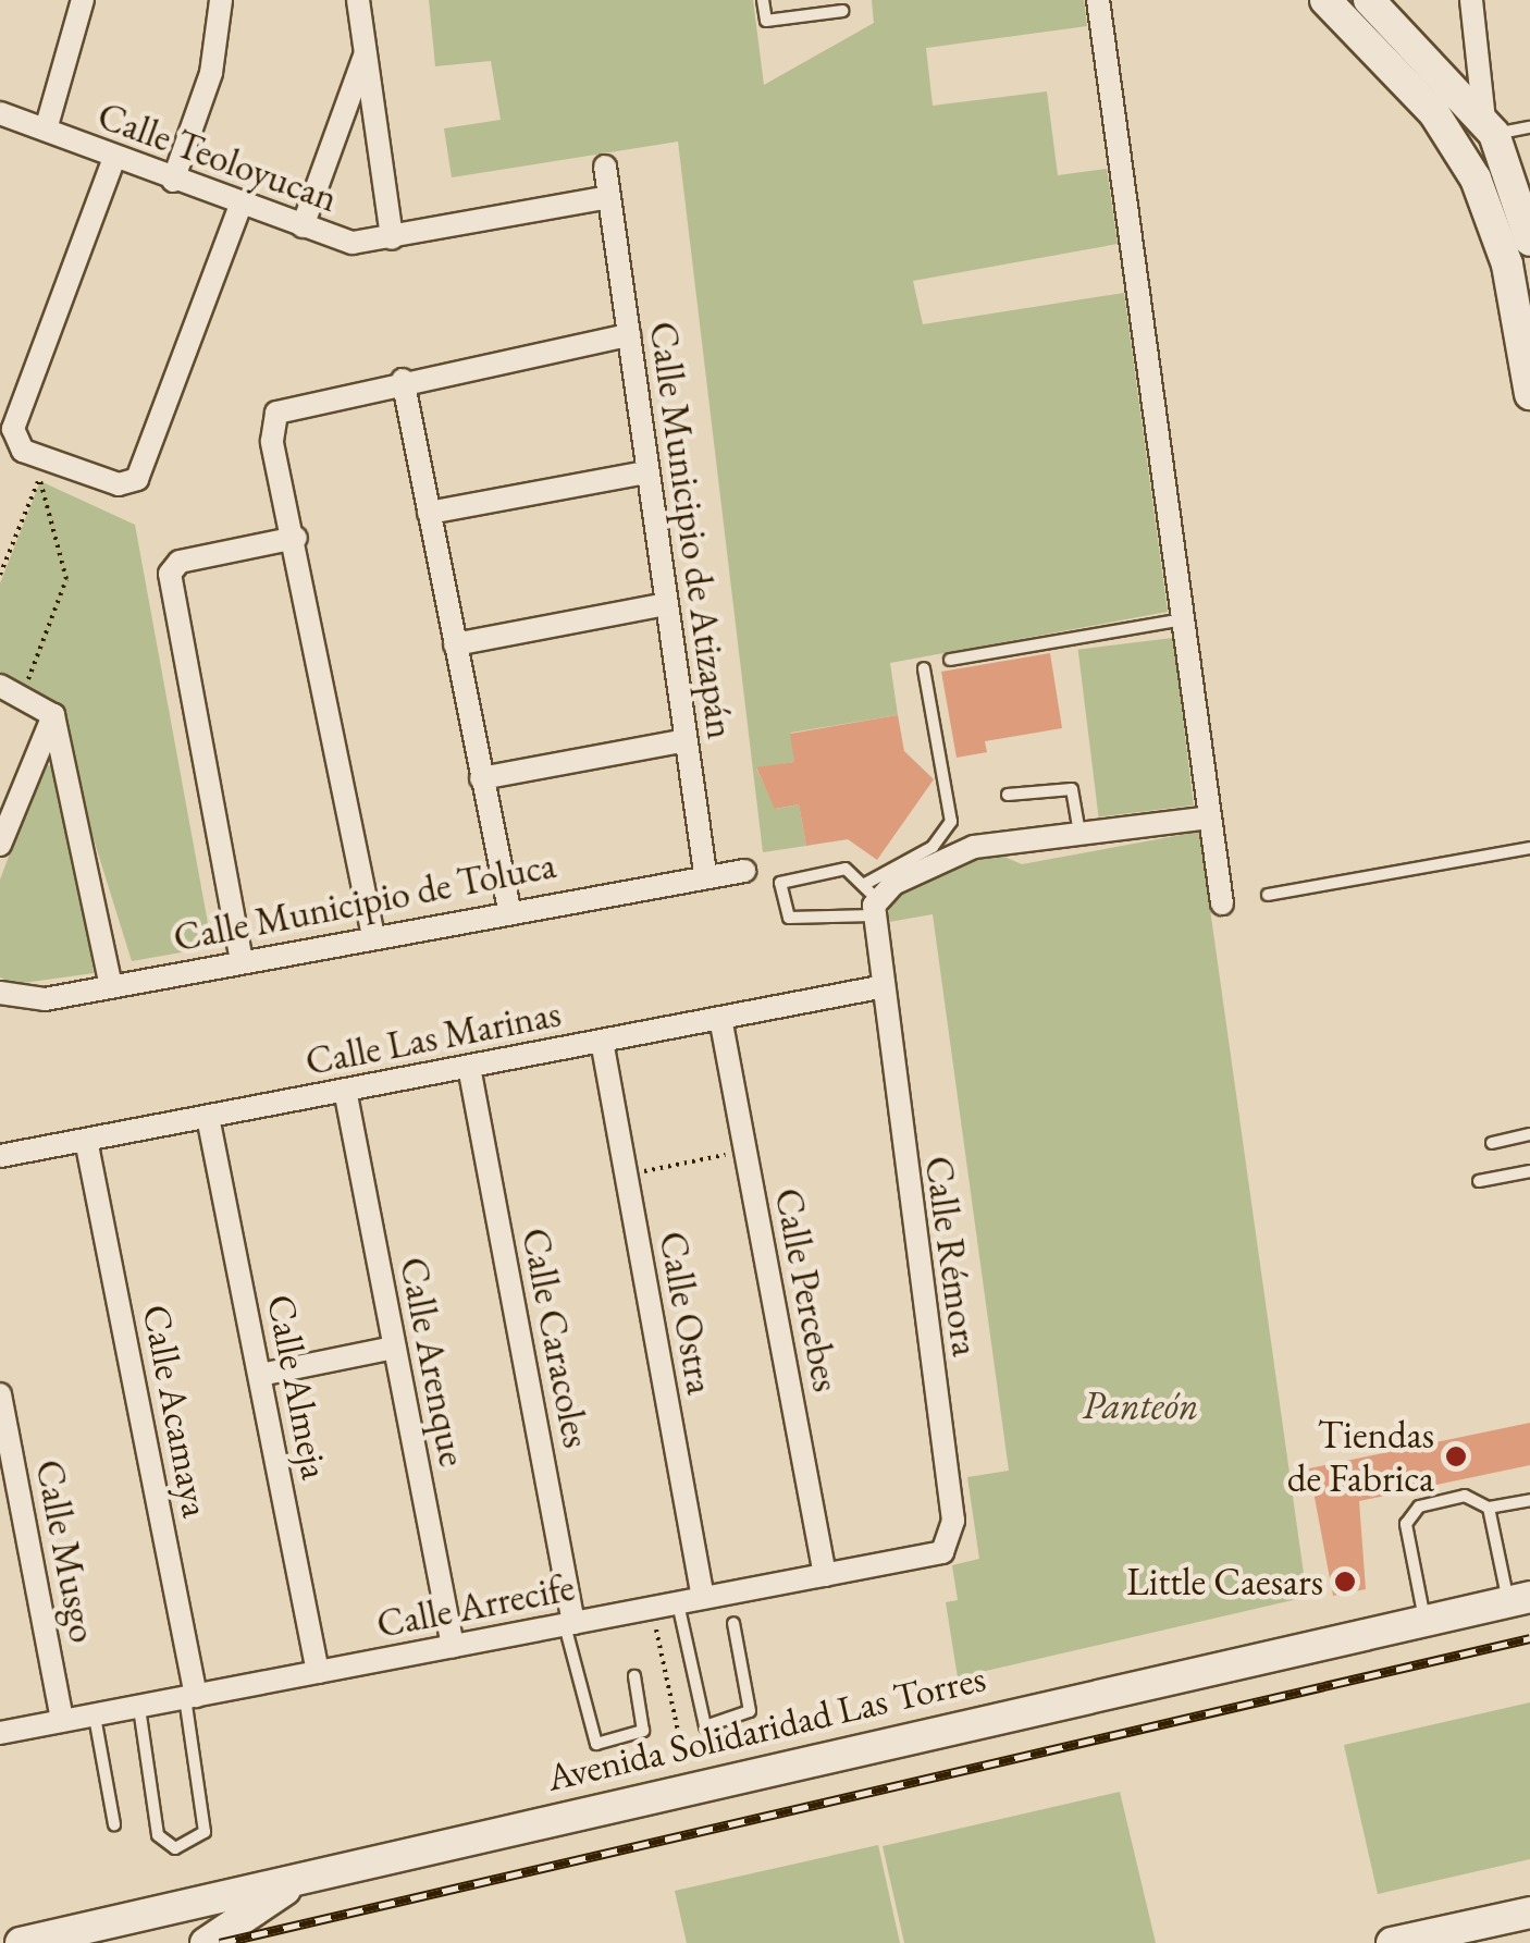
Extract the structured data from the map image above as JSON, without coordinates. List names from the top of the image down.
{
  "streets": {
    "main road": ["Avenida Solidaridad Las Torres"],
    "street": [
      "Calle Teoloyucan",
      "Calle Municipio de Atizapán",
      "Calle Municipio de Toluca",
      "Calle Las Marinas",
      "Calle Rémora",
      "Calle Percebes",
      "Calle Ostra",
      "Calle Caracoles",
      "Calle Arenque",
      "Calle Almeja",
      "Calle Acamaya",
      "Calle Musgo",
      "Calle Arrecife"
    ]
  },
  "crossings": [
    ["Calle Teoloyucan", "Calle Municipio de Atizapán"],
    ["Calle Municipio de Atizapán", "Calle Municipio de Toluca"],
    ["Calle Las Marinas", "Calle Rémora"],
    ["Calle Las Marinas", "Calle Percebes"],
    ["Calle Las Marinas", "Calle Ostra"],
    ["Calle Las Marinas", "Calle Caracoles"],
    ["Calle Las Marinas", "Calle Arenque"],
    ["Calle Las Marinas", "Calle Almeja"],
    ["Calle Las Marinas", "Calle Acamaya"],
    ["Calle Rémora", "Calle Arrecife"],
    ["Calle Percebes", "Calle Arrecife"],
    ["Calle Ostra", "Calle Arrecife"],
    ["Calle Caracoles", "Calle Arrecife"],
    ["Calle Arenque", "Calle Arrecife"],
    ["Calle Almeja", "Calle Arrecife"],
    ["Calle Acamaya", "Calle Arrecife"],
    ["Calle Musgo", "Calle Arrecife"]
  ],
  "parks": ["Panteón"],
  "places": ["Tiendas de Fabrica", "Little Caesars"]
}
